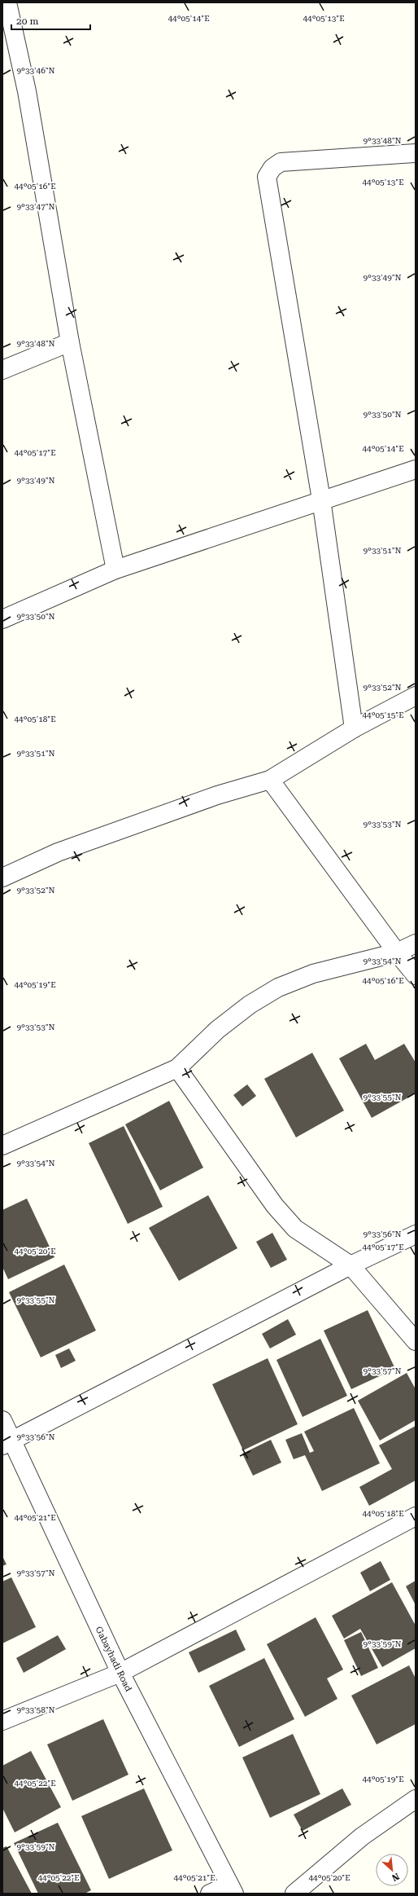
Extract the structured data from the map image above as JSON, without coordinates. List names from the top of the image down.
{
  "streets": {
    "street": ["Gabayhadi Road"]
  },
  "scale_bar": "20 m",
  "north": "bottom right",
  "coordinates": [
    "44°05'14\"E",
    "44°05'13\"E",
    "9°33'46\"N",
    "9°33'48\"N",
    "44°05'16\"E",
    "9°33'47\"N",
    "9°33'49\"N",
    "9°33'50\"N",
    "44°05'17\"E",
    "9°33'51\"N",
    "9°33'52\"N",
    "44°05'15\"E",
    "44°05'18\"E",
    "9°33'53\"N",
    "9°33'54\"N",
    "44°05'19\"E",
    "9°33'55\"N",
    "9°33'56\"N",
    "44°05'20\"E",
    "9°33'57\"N",
    "44°05'21\"E",
    "9°33'59\"N",
    "9°33'58\"N",
    "44°05'22\"E"
  ]
}
